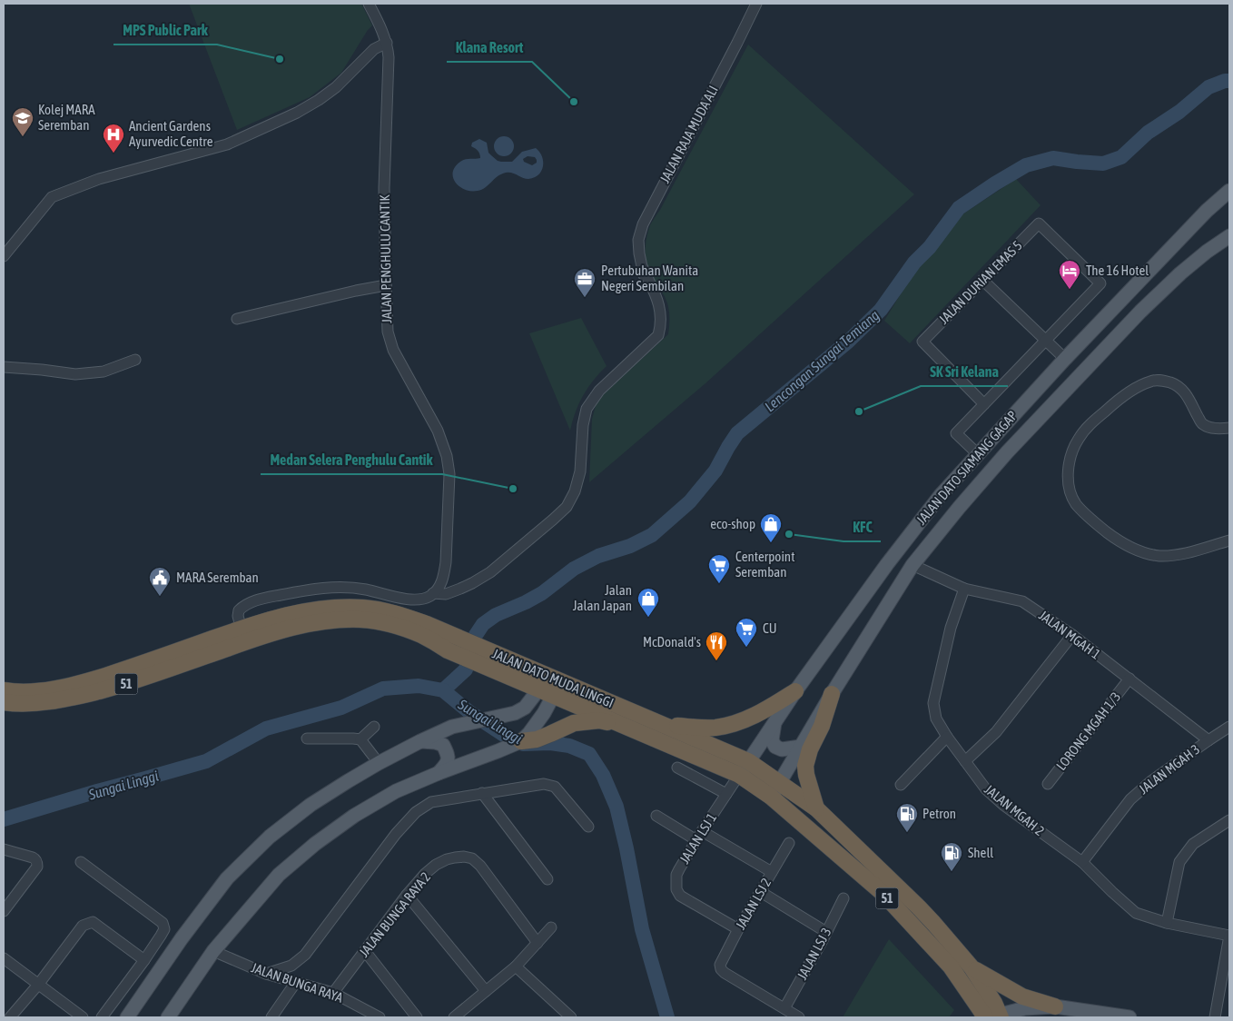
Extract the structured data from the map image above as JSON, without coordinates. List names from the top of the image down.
{
  "streets": {
    "highway": ["JALAN DATO MUDA LINGGI", "51"],
    "main road": ["JALAN DATO SIAMANG GAGAP"],
    "street": [
      "JALAN RAJA MUDA ALI",
      "JALAN PENGHULU CANTIK",
      "JALAN DURIAN EMAS 5",
      "JALAN MGAH 1",
      "LORONG MGAH 1/3",
      "JALAN MGAH 3",
      "JALAN MGAH 2",
      "JALAN LSJ 1",
      "JALAN LSJ 2",
      "JALAN BUNGA RAYA 2",
      "JALAN LSJ 3",
      "JALAN BUNGA RAYA"
    ]
  },
  "crossings": [
    ["JALAN RAJA MUDA ALI", "JALAN PENGHULU CANTIK"],
    ["JALAN DATO SIAMANG GAGAP", "JALAN MGAH 1"],
    ["JALAN DATO SIAMANG GAGAP", "JALAN DATO MUDA LINGGI"],
    ["JALAN DATO SIAMANG GAGAP", "JALAN LSJ 1"],
    ["JALAN MGAH 1", "LORONG MGAH 1/3"],
    ["JALAN MGAH 1", "JALAN MGAH 3"],
    ["JALAN MGAH 1", "JALAN MGAH 2"],
    ["JALAN DATO MUDA LINGGI", "JALAN LSJ 1"],
    ["JALAN MGAH 3", "JALAN MGAH 2"],
    ["JALAN LSJ 1", "JALAN LSJ 2"],
    ["JALAN LSJ 2", "JALAN LSJ 3"],
    ["JALAN BUNGA RAYA 2", "JALAN BUNGA RAYA"]
  ],
  "water": ["Lencongan Sungai Temiang", "Sungai Linggi"],
  "places": {
    "other": [
      "MPS Public Park",
      "Klana Resort",
      "SK Sri Kelana",
      "Medan Selera Penghulu Cantik",
      "KFC"
    ],
    "school or university": ["Kolej MARA Seremban"],
    "hospital": ["Ancient Gardens Ayurvedic Centre"],
    "hotel": ["The 16 Hotel"],
    "office": ["Pertubuhan Wanita Negeri Sembilan"],
    "shop": ["eco-shop", "Jalan Jalan Japan"],
    "supermarket": ["Centerpoint Seremban", "CU"],
    "public building": ["MARA Seremban"],
    "restaurant": ["McDonald's"],
    "fuel station": ["Petron", "Shell"]
  }
}
